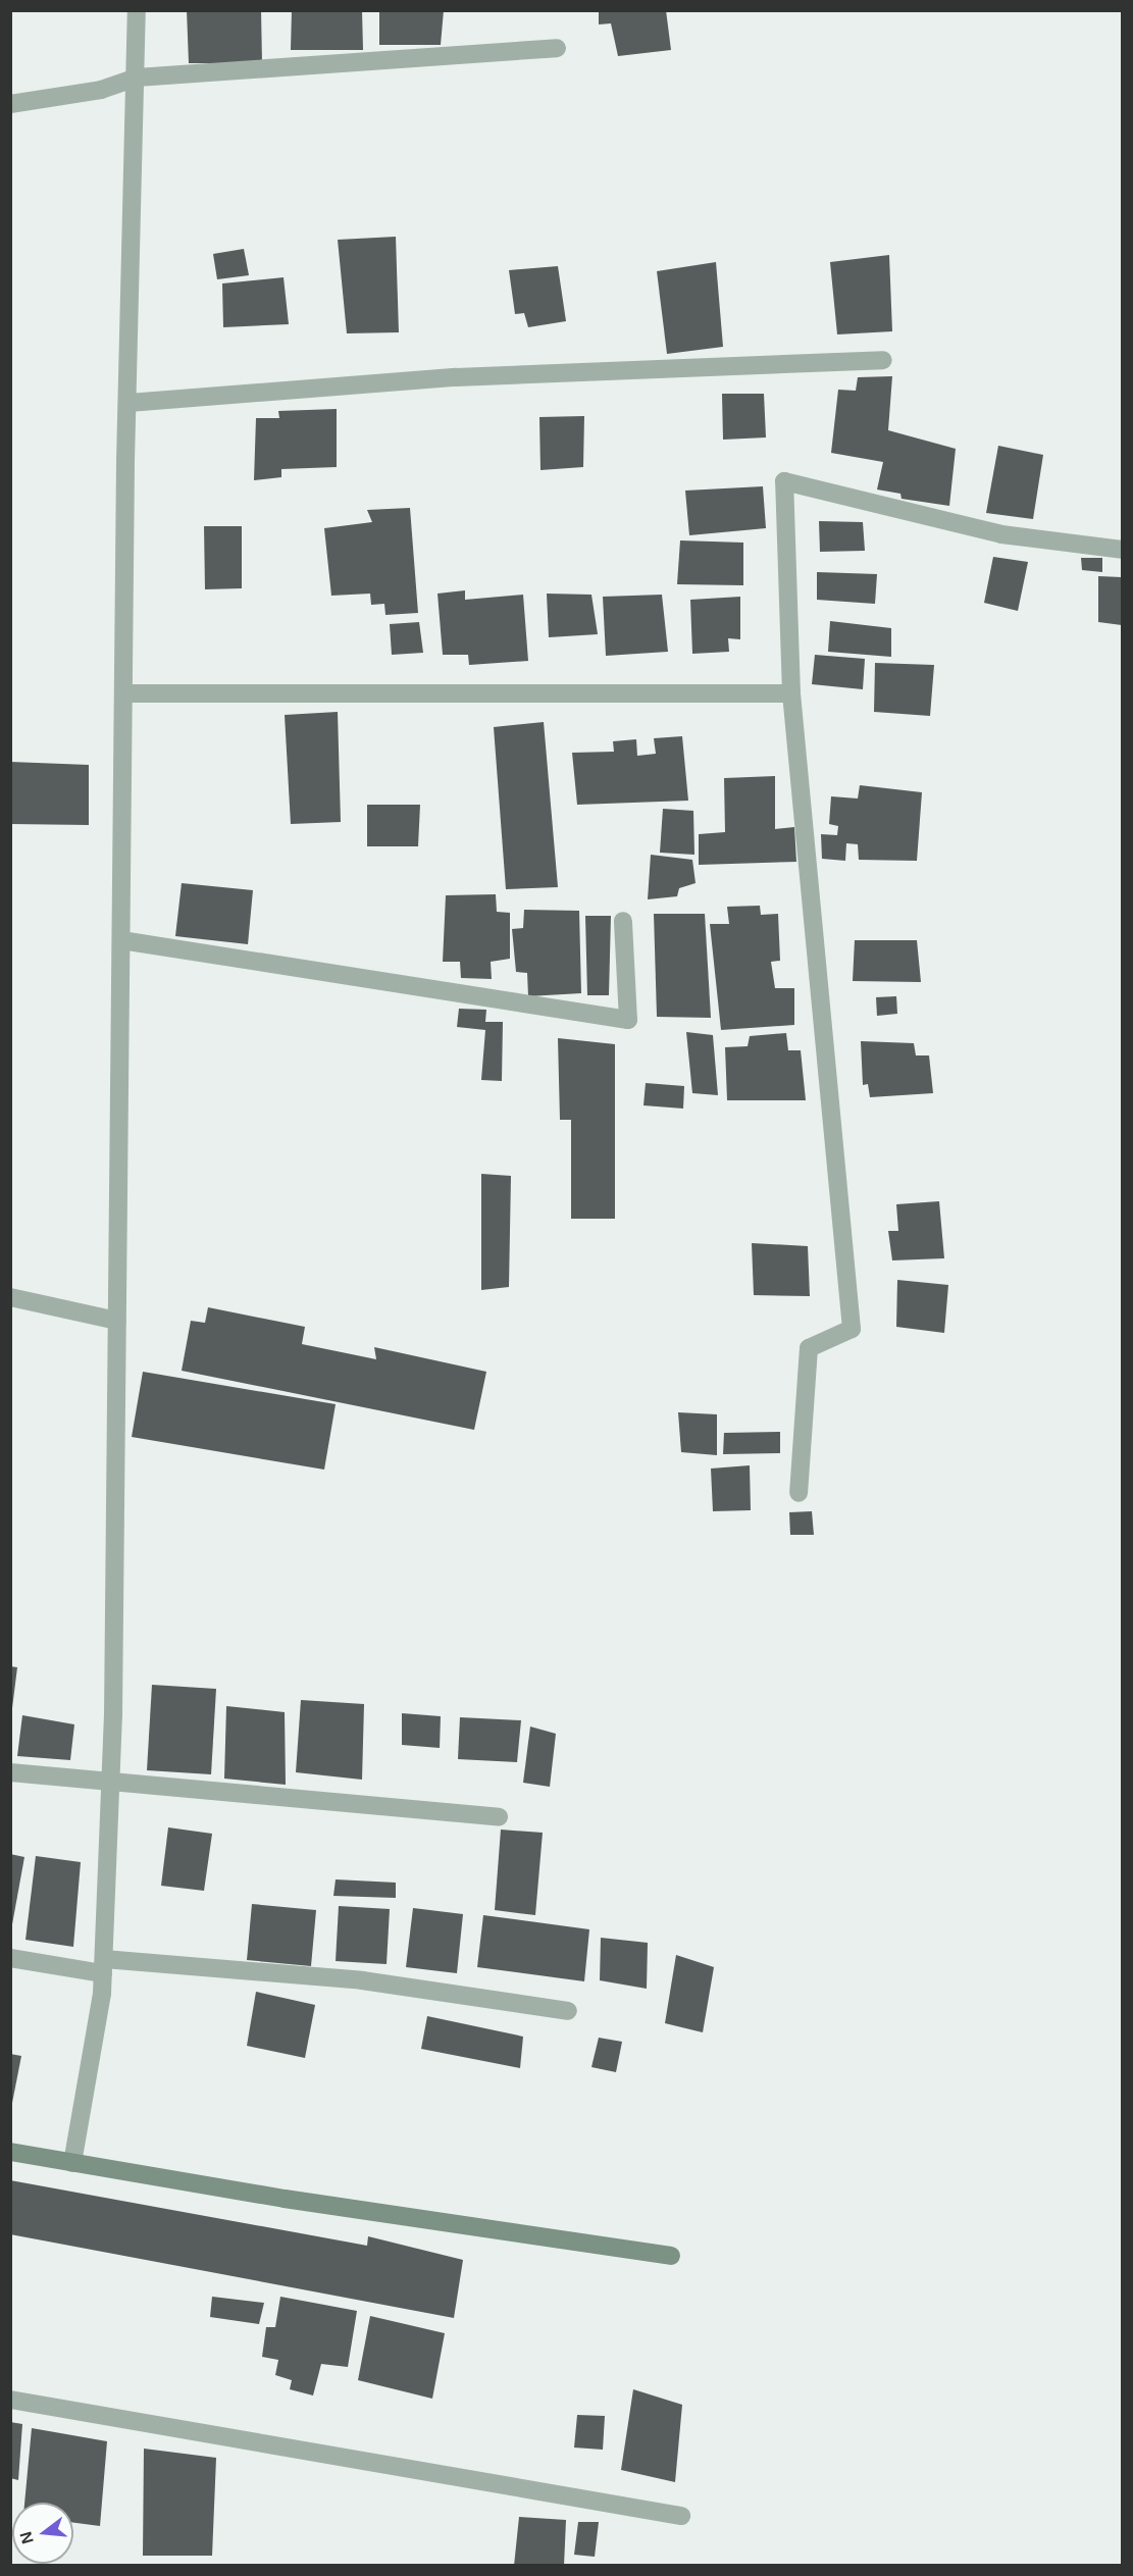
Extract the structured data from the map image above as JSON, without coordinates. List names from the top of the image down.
{
  "north": "left"
}
